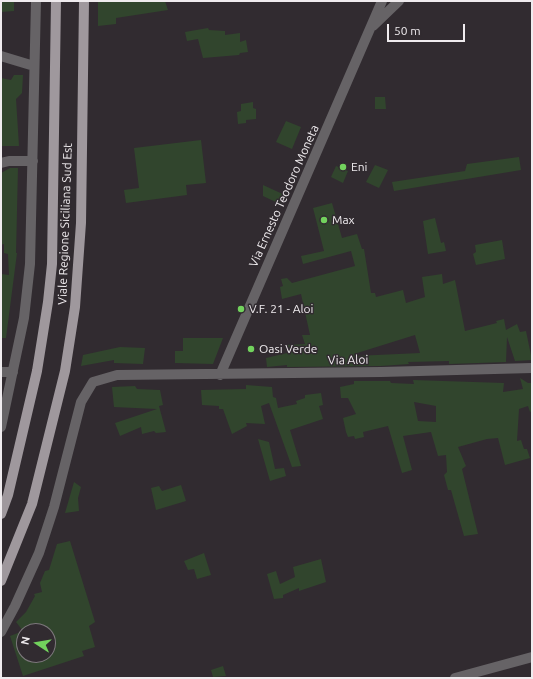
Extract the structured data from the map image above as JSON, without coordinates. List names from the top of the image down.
{
  "streets": {
    "main road": ["Viale Regione Siciliana Sud Est"],
    "street": ["Via Ernesto Teodoro Moneta", "Via Aloi"]
  },
  "crossings": [
    ["Via Ernesto Teodoro Moneta", "Via Aloi"]
  ],
  "places": [
    "Eni",
    "Max",
    "V.F. 21 - Aloi",
    "Oasi Verde"
  ],
  "scale_bar": "50 m",
  "north": "left"
}
